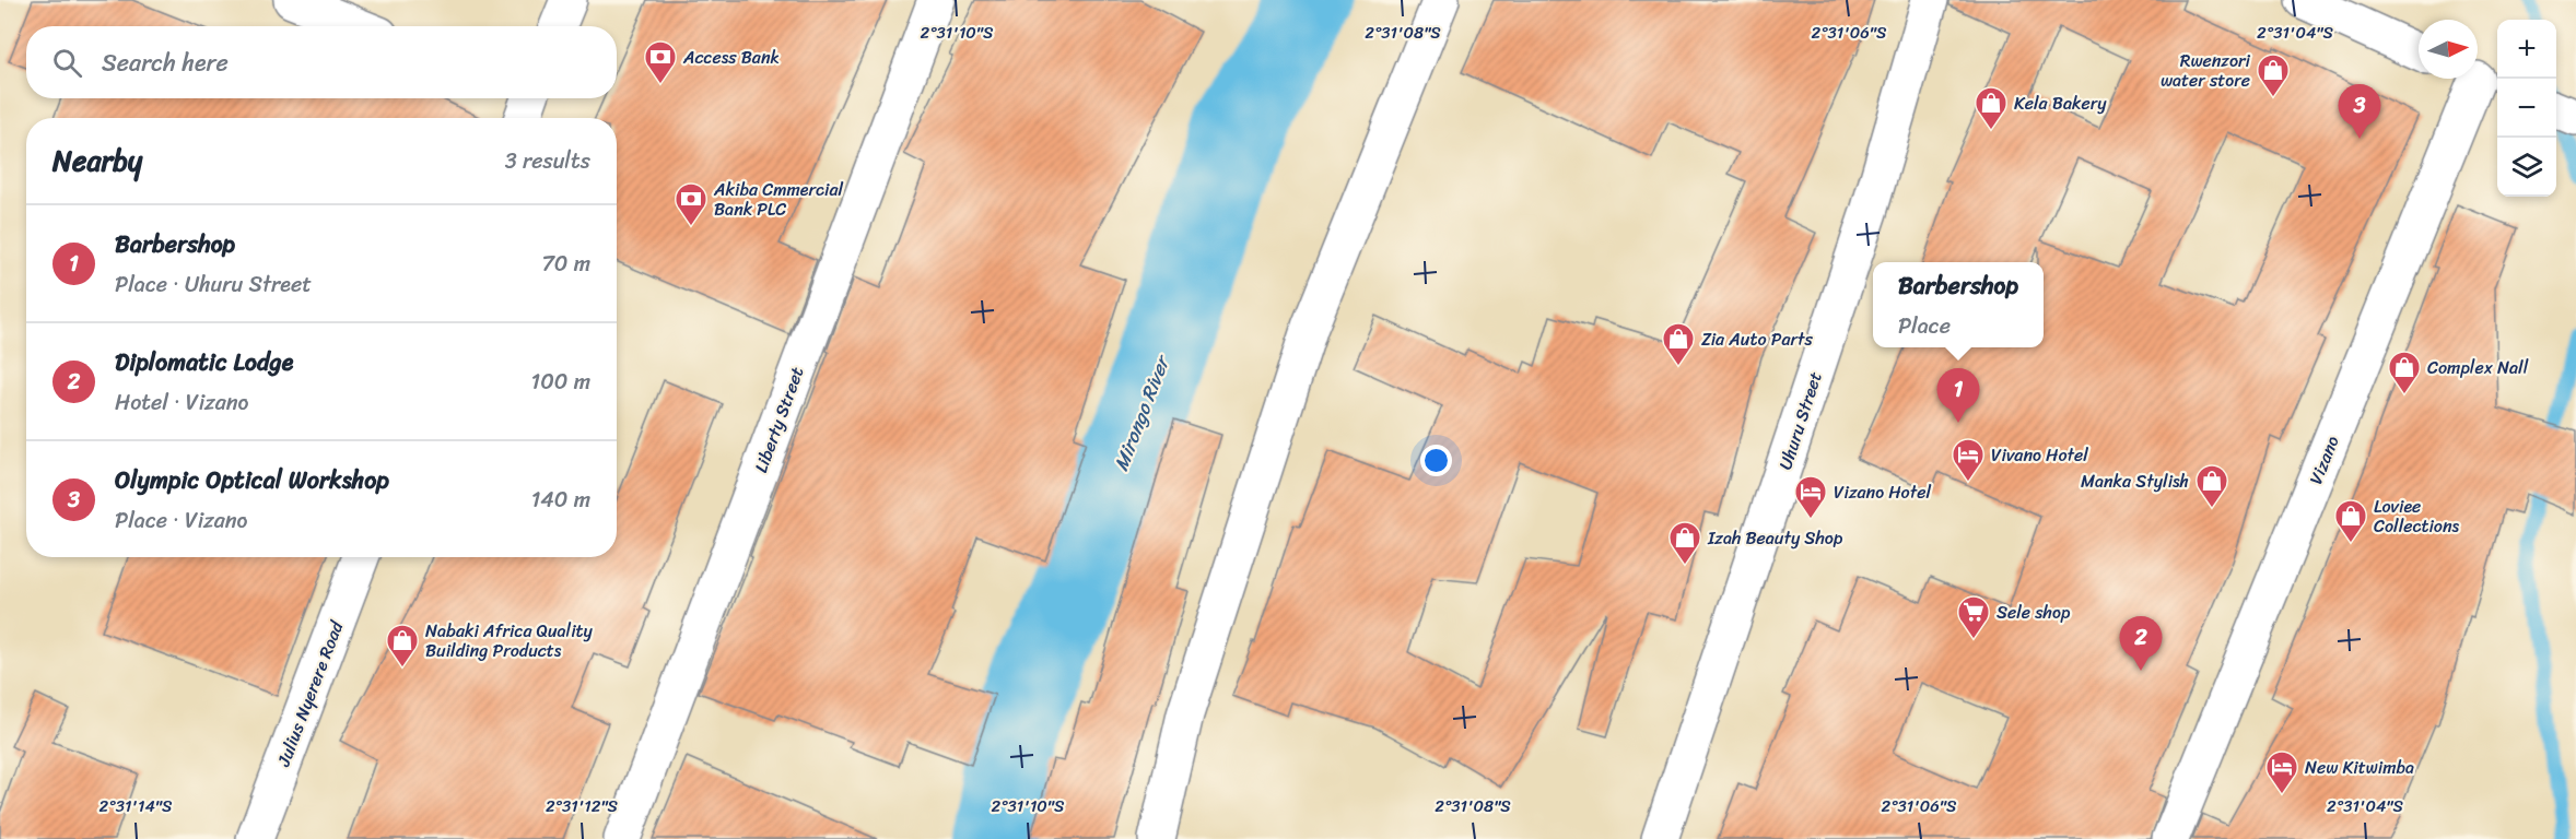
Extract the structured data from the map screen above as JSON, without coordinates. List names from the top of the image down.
{
  "streets": {
    "main road": [
      "Liberty Street",
      "Uhuru Street",
      "Vizano",
      "Julius Nyerere Road"
    ]
  },
  "water": ["Mirongo River"],
  "places": {
    "bank": ["Access Bank", "Akiba Cmmercial Bank PLC"],
    "shop": [
      "Rwenzori water store",
      "Kela Bakery",
      "Zia Auto Parts",
      "Complex Nall",
      "Manka Stylish",
      "Loviee Collections",
      "Izah Beauty Shop",
      "Nabaki Africa Quality Building Products"
    ],
    "hotel": ["Vivano Hotel", "Vizano Hotel", "New Kitwimba"],
    "supermarket": ["Sele shop"]
  },
  "north": "right",
  "page": {
    "map_buttons": ["+", "−"],
    "search": "Search here",
    "pins": ["3", "1", "2"],
    "heading": ["Nearby", "3 results"],
    "list": [
      {
        "mark": "1",
        "name": "Barbershop",
        "note": "Place · Uhuru Street",
        "value": "70 m"
      },
      {
        "mark": "2",
        "name": "Diplomatic Lodge",
        "note": "Hotel · Vizano",
        "value": "100 m"
      },
      {
        "mark": "3",
        "name": "Olympic Optical Workshop",
        "note": "Place · Vizano",
        "value": "140 m"
      }
    ],
    "popup": ["Barbershop", "Place"]
  },
  "coordinates": [
    "2°31'10\"S",
    "2°31'08\"S",
    "2°31'06\"S",
    "2°31'04\"S",
    "2°31'14\"S",
    "2°31'12\"S"
  ]
}
